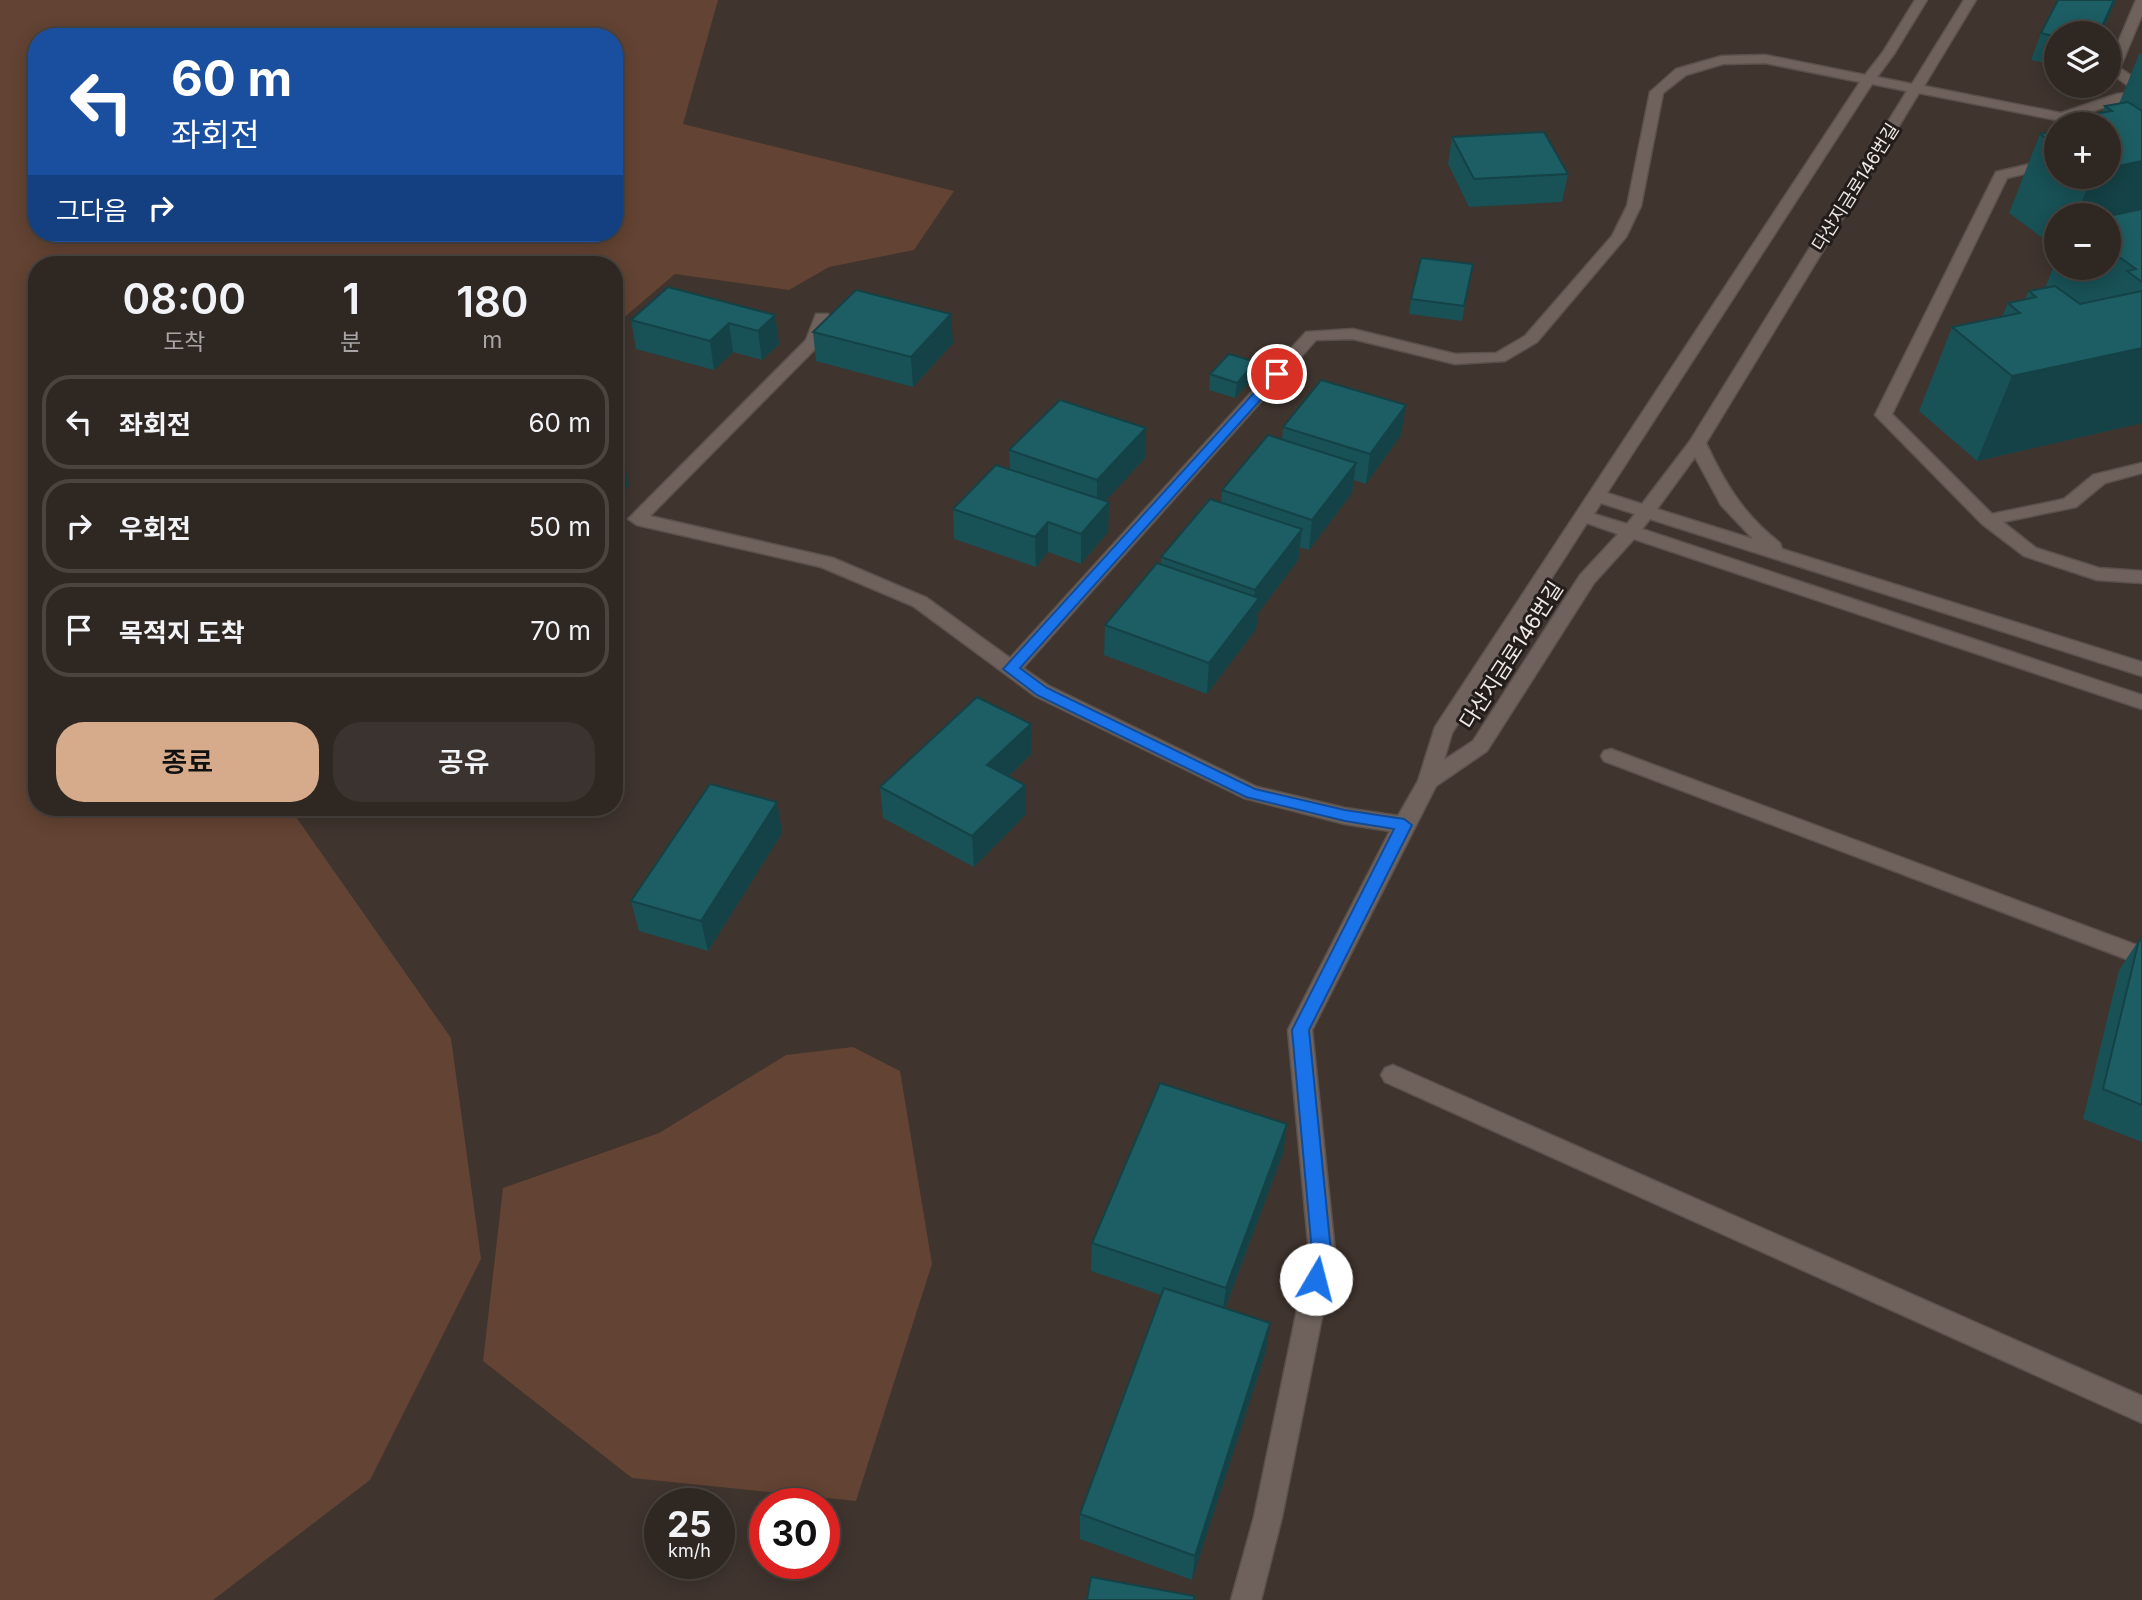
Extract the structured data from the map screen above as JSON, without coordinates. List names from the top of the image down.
{
  "streets": {
    "street": ["다산지금로146번길"]
  },
  "page": {
    "map_buttons": ["+", "−"],
    "turn": ["60 m", "좌회전"],
    "then": "그다음",
    "eta": [
      "08:00",
      "도착",
      "1",
      "분",
      "180",
      "m"
    ],
    "list": [
      {
        "name": "좌회전",
        "value": "60 m"
      },
      {
        "name": "우회전",
        "value": "50 m"
      },
      {
        "name": "목적지 도착",
        "value": "70 m"
      }
    ],
    "buttons": ["종료", "공유"],
    "speed": "25 km/h",
    "limit": "30"
  }
}
